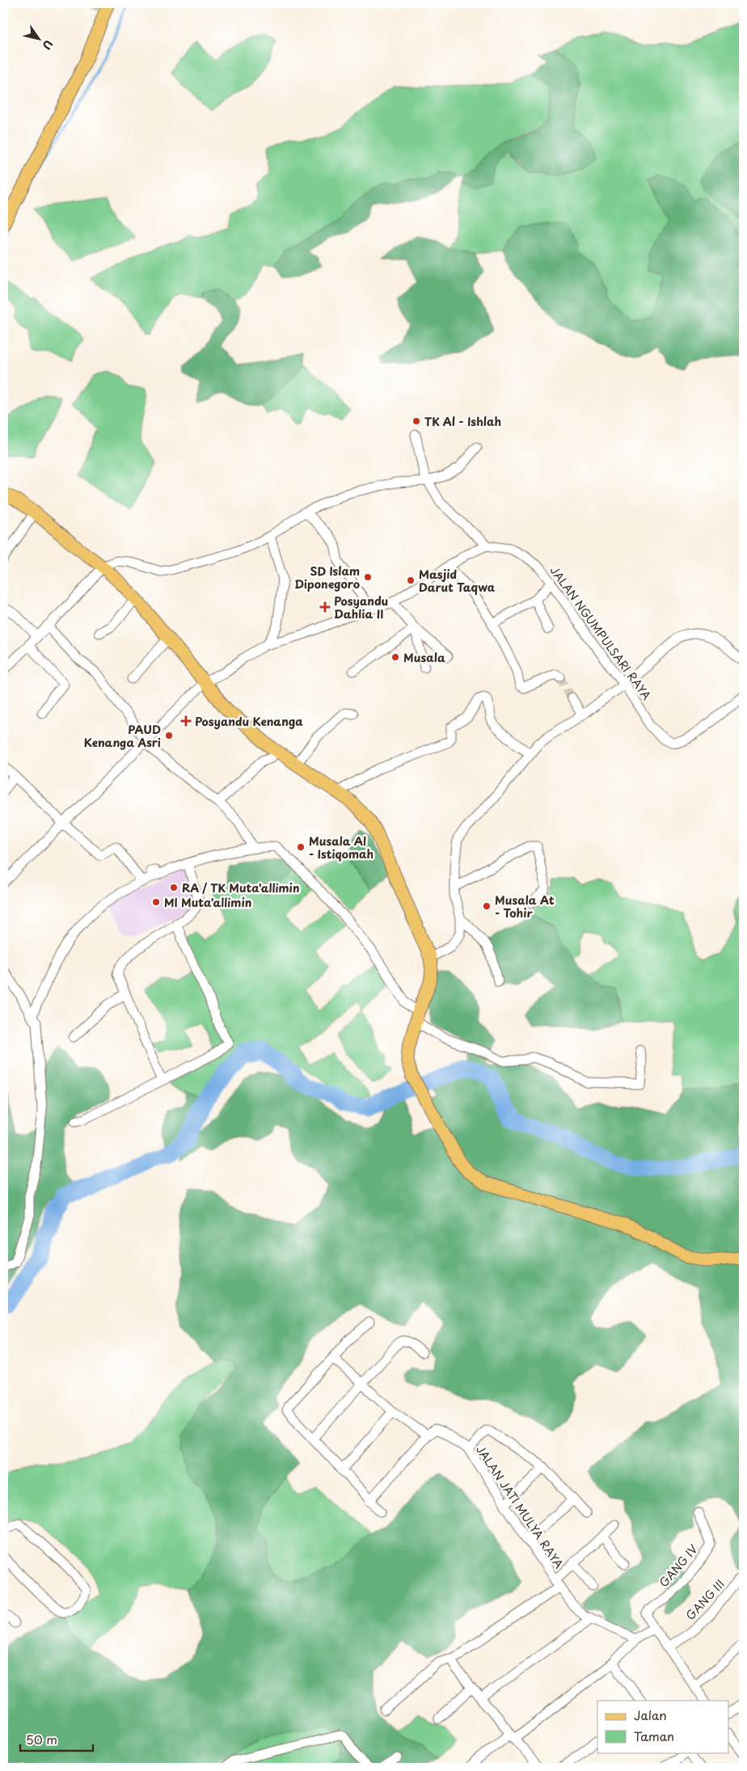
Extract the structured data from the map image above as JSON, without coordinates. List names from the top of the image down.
{
  "streets": {
    "street": [
      "JALAN NGUMPULSARI RAYA",
      "JALAN JATI MULYA RAYA",
      "GANG IV",
      "GANG III"
    ]
  },
  "places": {
    "other": [
      "TK Al - Ishlah",
      "SD Islam Diponegoro",
      "Masjid Darut Taqwa",
      "Musala",
      "PAUD Kenanga Asri",
      "Musala Al - Istiqomah",
      "RA / TK Muta'allimin",
      "MI Muta'allimin",
      "Musala At - Tohir"
    ],
    "health": ["Posyandu Dahlia II", "Posyandu Kenanga"]
  },
  "legend": ["Jalan", "Taman"],
  "scale_bar": "50 m",
  "north": "bottom right"
}
